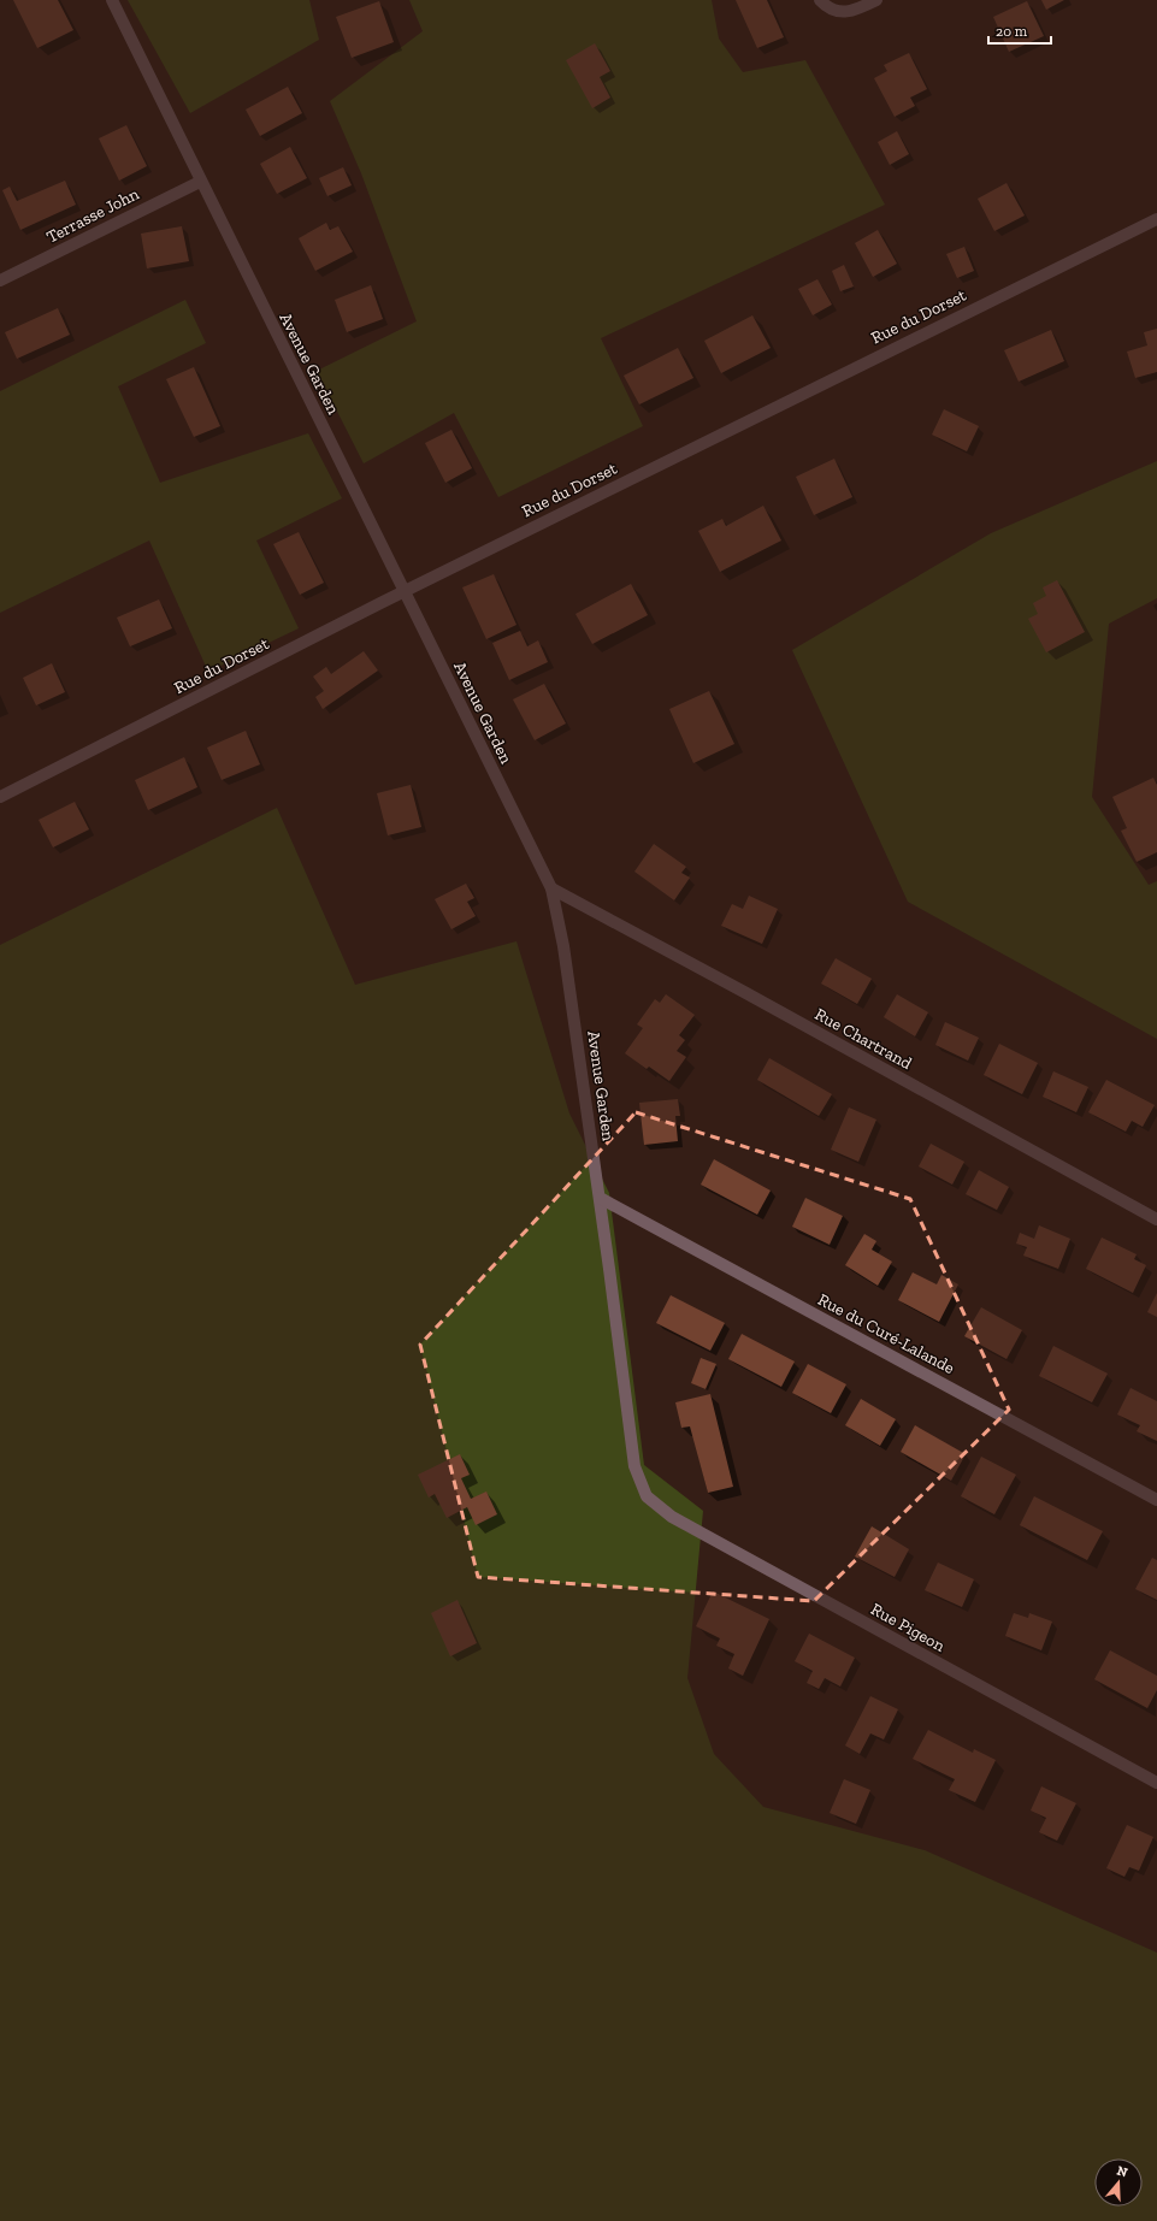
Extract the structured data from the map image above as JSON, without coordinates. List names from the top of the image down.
{
  "streets": {
    "street": [
      "Terrasse John",
      "Rue du Dorset",
      "Avenue Garden",
      "Rue Chartrand",
      "Rue du Curé-Lalande",
      "Rue Pigeon"
    ]
  },
  "crossings": [
    ["Terrasse John", "Avenue Garden"],
    ["Rue du Dorset", "Avenue Garden"],
    ["Avenue Garden", "Rue Chartrand"],
    ["Avenue Garden", "Rue du Curé-Lalande"],
    ["Avenue Garden", "Rue Pigeon"]
  ],
  "scale_bar": "20 m",
  "north": "top"
}
